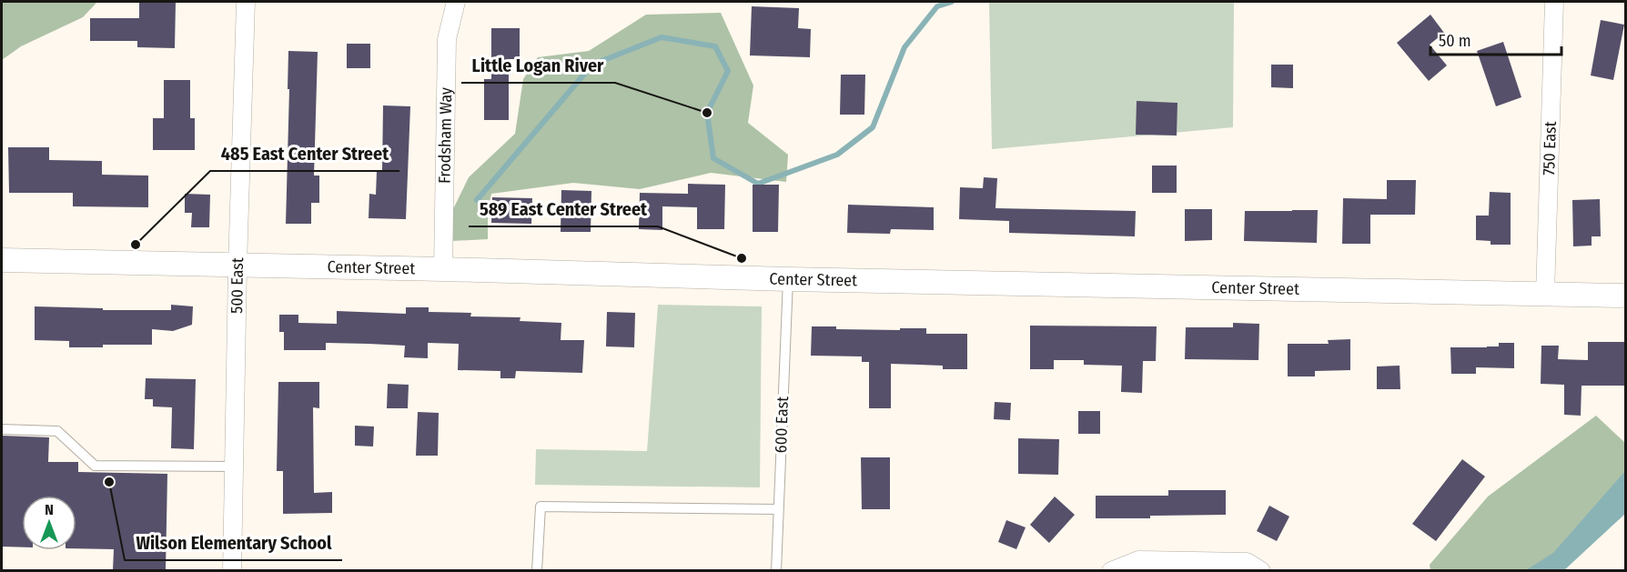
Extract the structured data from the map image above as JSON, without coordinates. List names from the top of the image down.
{
  "streets": {
    "street": [
      "Frodsham Way",
      "750 East",
      "Center Street",
      "500 East"
    ],
    "lane": ["600 East"]
  },
  "crossings": [
    ["Frodsham Way", "Center Street"],
    ["750 East", "Center Street"],
    ["Center Street", "500 East"],
    ["Center Street", "600 East"]
  ],
  "places": [
    "Little Logan River",
    "485 East Center Street",
    "589 East Center Street",
    "Wilson Elementary School"
  ],
  "scale_bar": "50 m",
  "north": "top"
}
